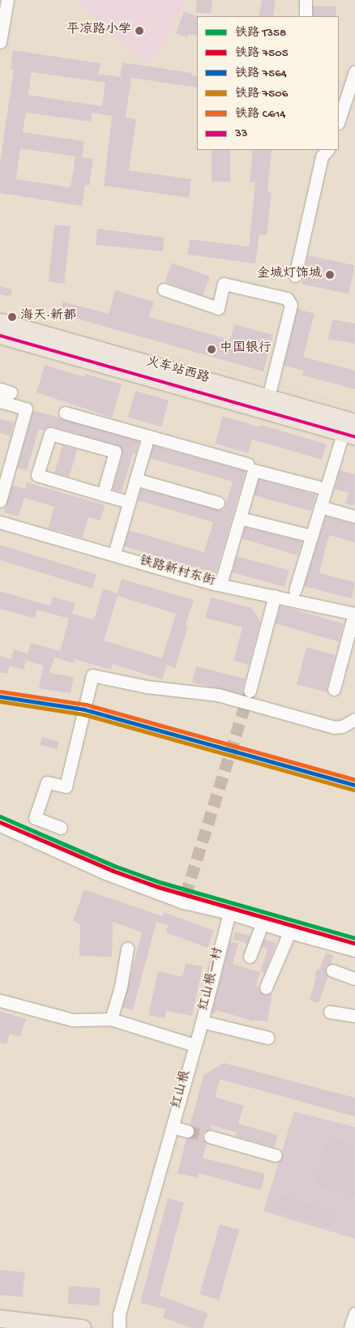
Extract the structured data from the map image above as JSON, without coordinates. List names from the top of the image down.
{
  "streets": {
    "main road": ["火车站西路"],
    "street": ["铁路新村东街", "红山根一村", "红山根"]
  },
  "crossings": [
    ["红山根一村", "红山根"]
  ],
  "places": [
    "平凉路小学",
    "金城灯饰城",
    "海天·新都",
    "中国银行"
  ],
  "lines": [
    "transit line 33",
    "rail line C614",
    "rail line 7564",
    "rail line 7506",
    "rail line T358",
    "rail line 7505"
  ],
  "legend": [
    "铁路 T358",
    "铁路 7505",
    "铁路 7564",
    "铁路 7506",
    "铁路 C614",
    "33"
  ]
}
